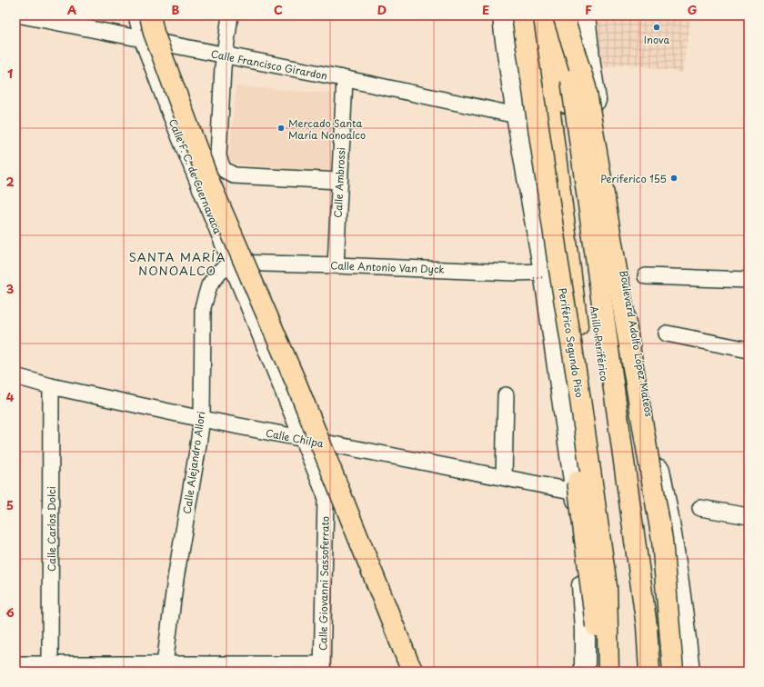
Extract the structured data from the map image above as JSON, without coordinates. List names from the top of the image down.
{
  "streets": {
    "highway": ["Periférico Segundo Piso", "Anillo Periférico"],
    "main road": ["Boulevard Adolfo López Mateos"],
    "street": [
      "Calle Francisco Girardon",
      "Calle F. C. de Cuernavaca",
      "Calle Ambrossi",
      "Calle Antonio Van Dyck",
      "Calle Chilpa",
      "Calle Alejandro Allori",
      "Calle Carlos Dolci",
      "Calle Giovanni Sassoferrato"
    ]
  },
  "crossings": [
    ["Calle Francisco Girardon", "Calle F. C. de Cuernavaca"],
    ["Calle Francisco Girardon", "Calle Ambrossi"],
    ["Calle F. C. de Cuernavaca", "Calle Antonio Van Dyck"],
    ["Calle F. C. de Cuernavaca", "Calle Chilpa"],
    ["Calle F. C. de Cuernavaca", "Calle Alejandro Allori"],
    ["Calle F. C. de Cuernavaca", "Calle Giovanni Sassoferrato"],
    ["Calle Ambrossi", "Calle Antonio Van Dyck"],
    ["Calle Antonio Van Dyck", "Calle Alejandro Allori"],
    ["Calle Chilpa", "Calle Alejandro Allori"],
    ["Calle Chilpa", "Calle Carlos Dolci"]
  ],
  "districts": ["SANTA MARÍA NONOALCO"],
  "places": ["Inova", "Mercado Santa María Nonoalco", "Periferico 155"],
  "grid": {
    "columns": [
      "A",
      "B",
      "C",
      "D",
      "E",
      "F",
      "G"
    ],
    "rows": [
      "1",
      "2",
      "3",
      "4",
      "5",
      "6"
    ]
  }
}
